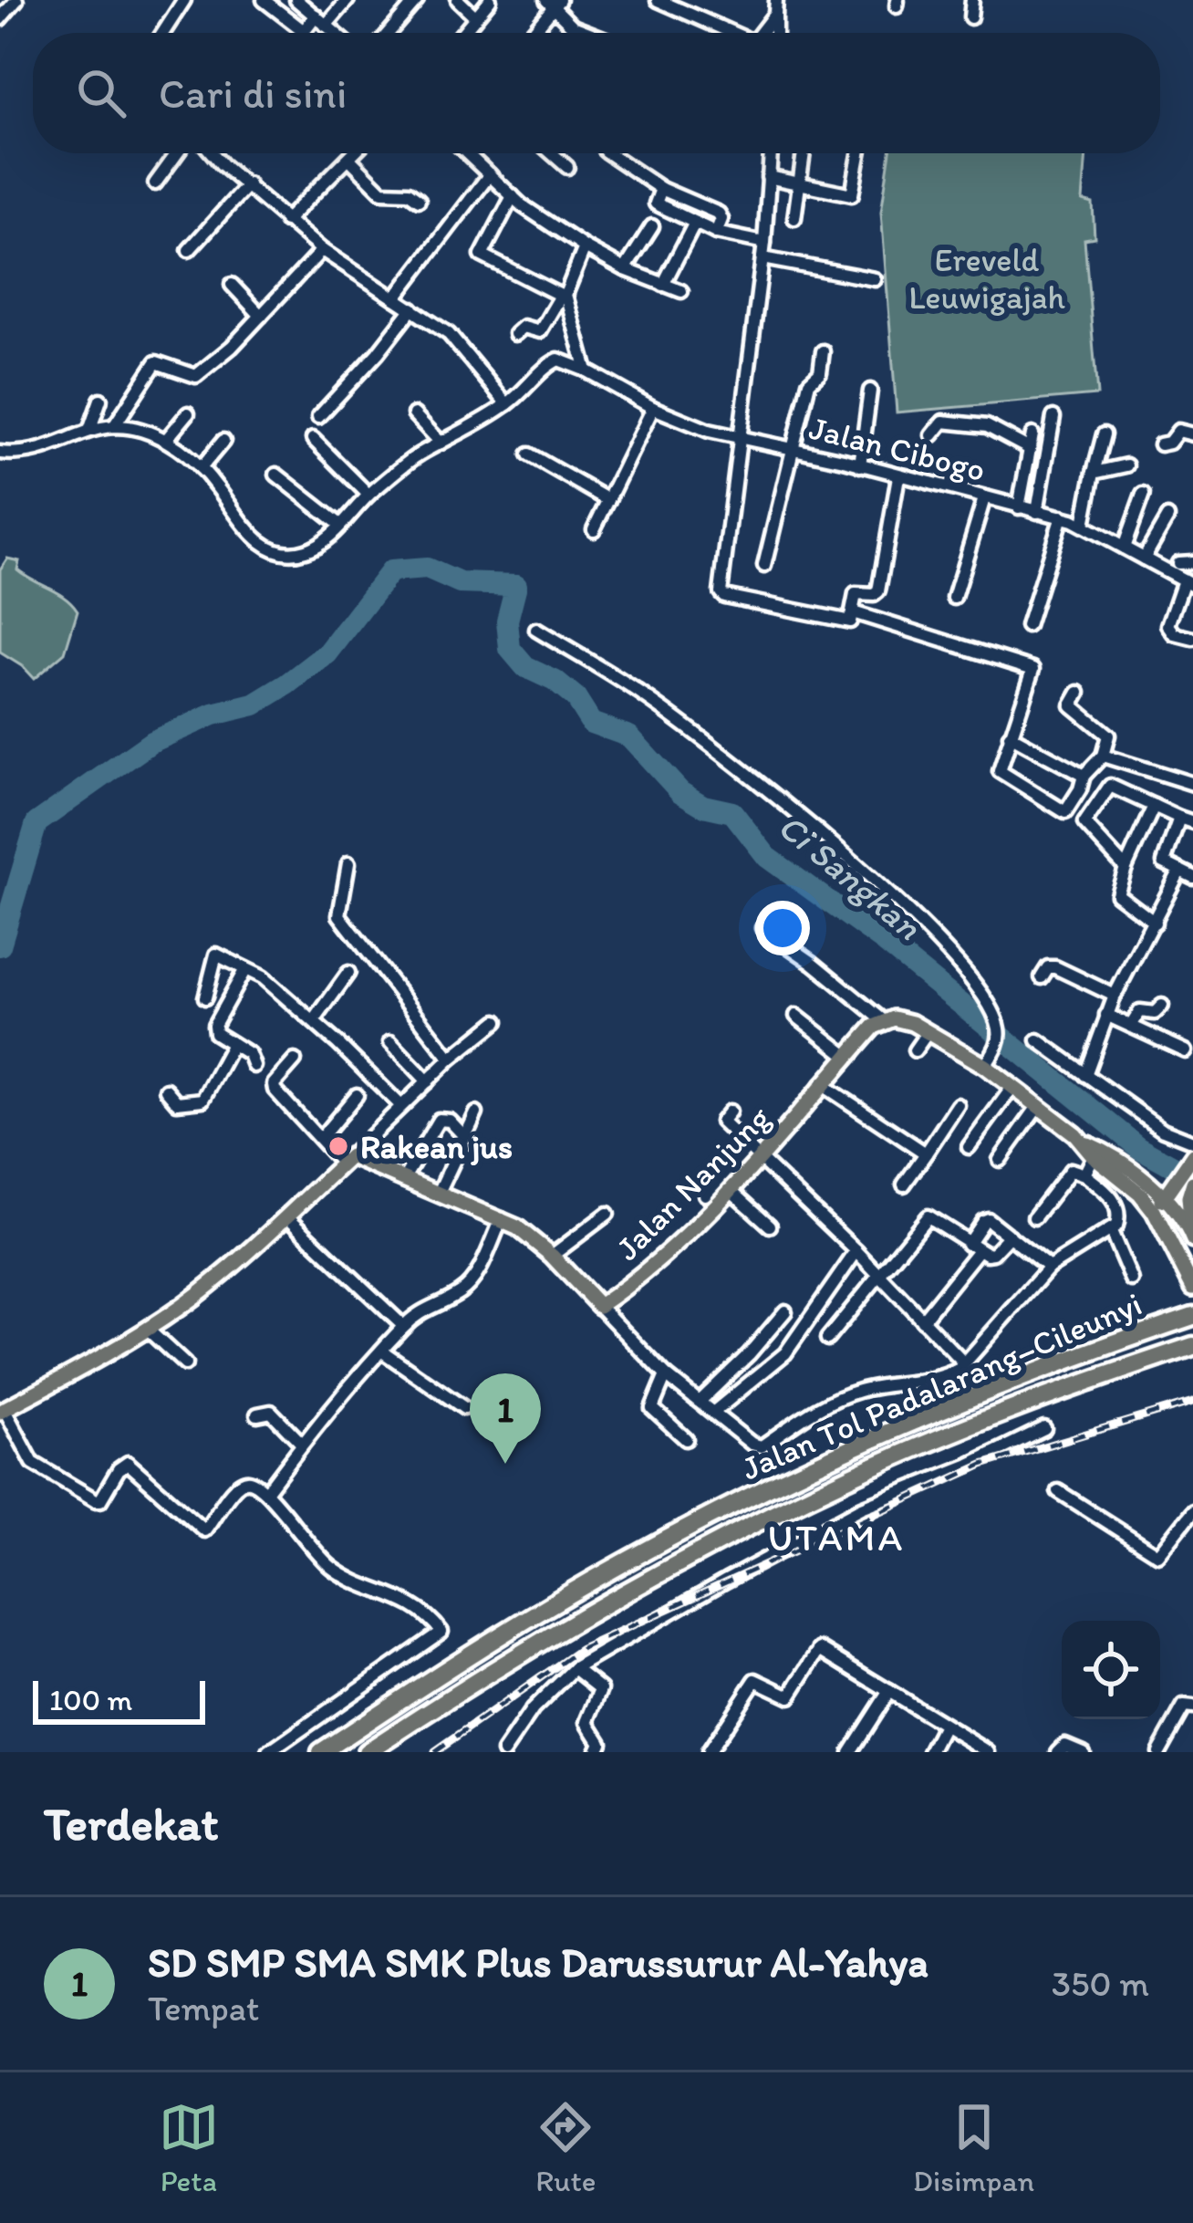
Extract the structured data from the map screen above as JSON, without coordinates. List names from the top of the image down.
{
  "streets": {
    "highway": ["Jalan Tol Padalarang–Cileunyi"],
    "main road": ["Jalan Nanjung"],
    "street": ["Jalan Cibogo"]
  },
  "districts": ["UTAMA"],
  "water": ["Ci Sangkan"],
  "parks": ["Ereveld Leuwigajah"],
  "places": ["Rakean jus"],
  "scale_bar": "100 m",
  "page": {
    "search": "Cari di sini",
    "pins": "1",
    "scale": "100 m",
    "heading": "Terdekat",
    "list": [
      {
        "mark": "1",
        "name": "SD SMP SMA SMK Plus Darussurur Al-Yahya",
        "note": "Tempat",
        "value": "350 m"
      }
    ],
    "nav": ["Peta", "Rute", "Disimpan"]
  }
}
